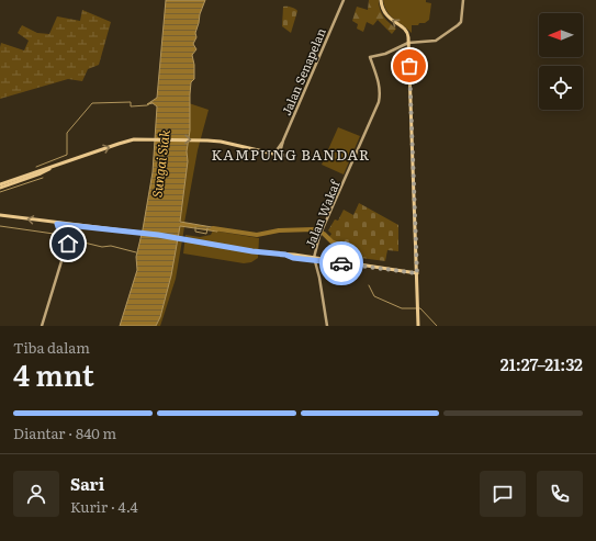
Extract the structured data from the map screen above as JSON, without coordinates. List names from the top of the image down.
{
  "streets": {
    "main road": ["Jalan Senapelan", "Jalan Wakaf"]
  },
  "districts": ["KAMPUNG BANDAR"],
  "water": ["Sungai Siak"],
  "north": "left",
  "page": {
    "heading": ["4 mnt", "Tiba dalam", "21:27–21:32"],
    "panel": ["Sari", "Kurir · 4.4"],
    "bar": "Diantar · 840 m"
  }
}
